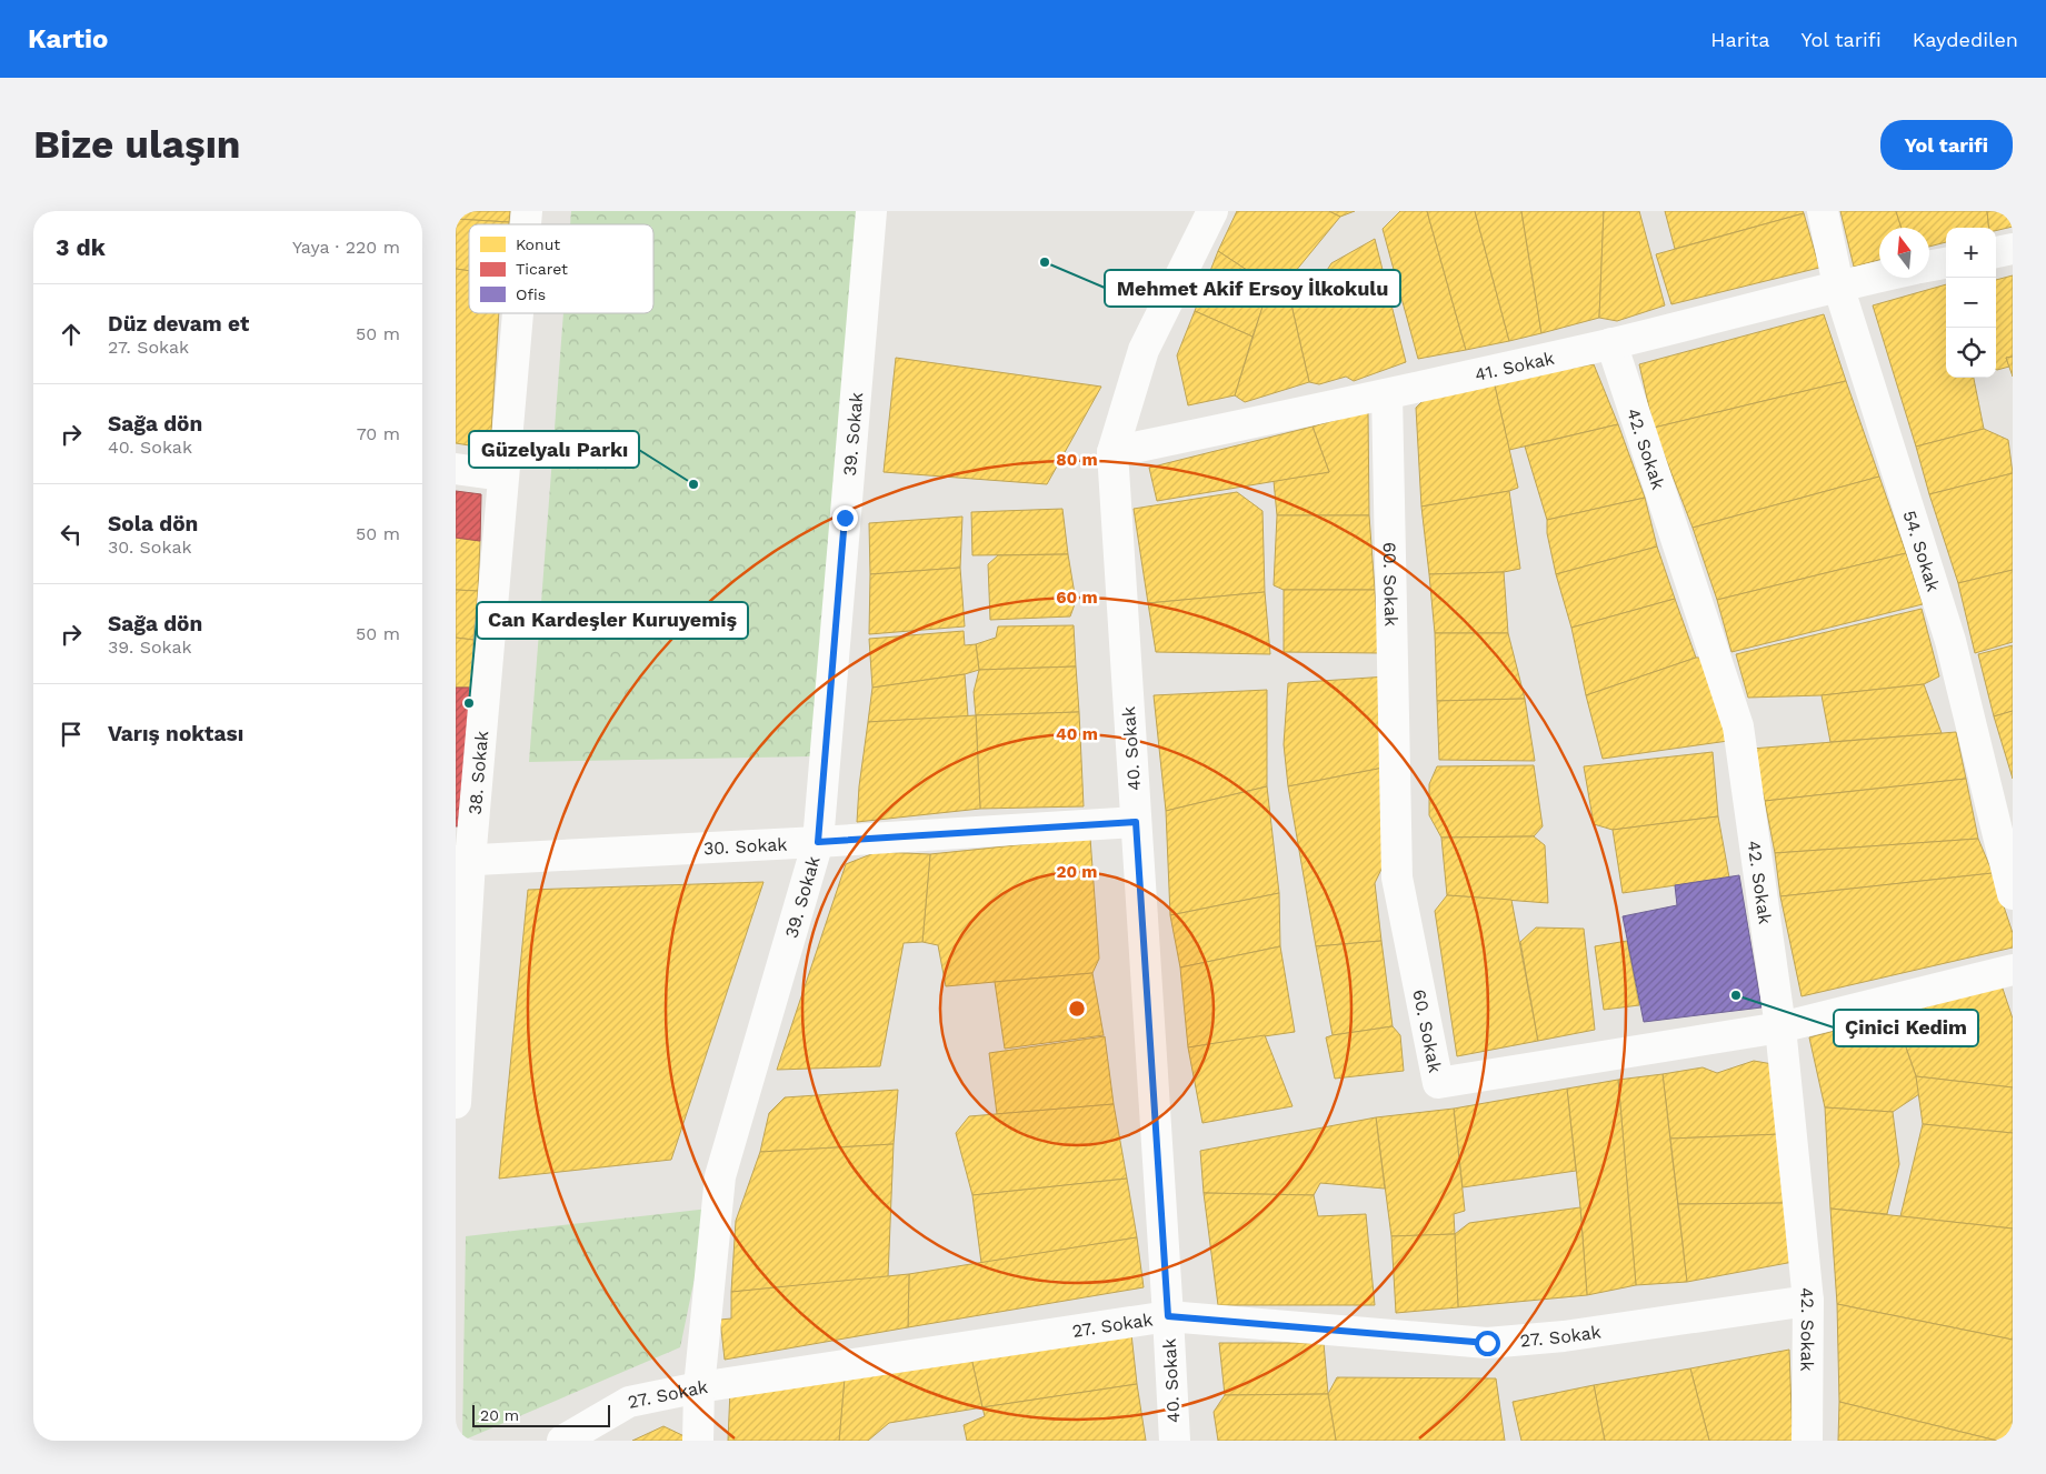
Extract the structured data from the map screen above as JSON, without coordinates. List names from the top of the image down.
{
  "streets": {
    "street": [
      "41. Sokak",
      "39. Sokak",
      "42. Sokak",
      "54. Sokak",
      "60. Sokak",
      "40. Sokak",
      "38. Sokak",
      "30. Sokak",
      "27. Sokak"
    ]
  },
  "crossings": [
    ["41. Sokak", "42. Sokak"],
    ["41. Sokak", "54. Sokak"],
    ["41. Sokak", "60. Sokak"],
    ["41. Sokak", "40. Sokak"],
    ["39. Sokak", "30. Sokak"],
    ["39. Sokak", "27. Sokak"],
    ["42. Sokak", "60. Sokak"],
    ["42. Sokak", "27. Sokak"],
    ["40. Sokak", "30. Sokak"],
    ["40. Sokak", "27. Sokak"],
    ["38. Sokak", "30. Sokak"]
  ],
  "places": [
    "Mehmet Akif Ersoy İlkokulu",
    "Güzelyalı Parkı",
    "Can Kardeşler Kuruyemiş",
    "Çinici Kedim"
  ],
  "legend": ["Konut", "Ticaret", "Ofis"],
  "scale_bar": "20 m",
  "north": "top",
  "page": {
    "header": "Kartio",
    "nav": ["Harita", "Yol tarifi", "Kaydedilen"],
    "buttons": "Yol tarifi",
    "title": "Bize ulaşın",
    "heading": ["3 dk", "Yaya · 220 m"],
    "map_buttons": ["+", "−"],
    "list": [
      ["Düz devam et", "27. Sokak", "50 m"],
      ["Sağa dön", "40. Sokak", "70 m"],
      ["Sola dön", "30. Sokak", "50 m"],
      ["Sağa dön", "39. Sokak", "50 m"],
      "Varış noktası"
    ],
    "scale": "20 m"
  },
  "rings": [
    "80 m",
    "60 m",
    "40 m",
    "20 m"
  ]
}
